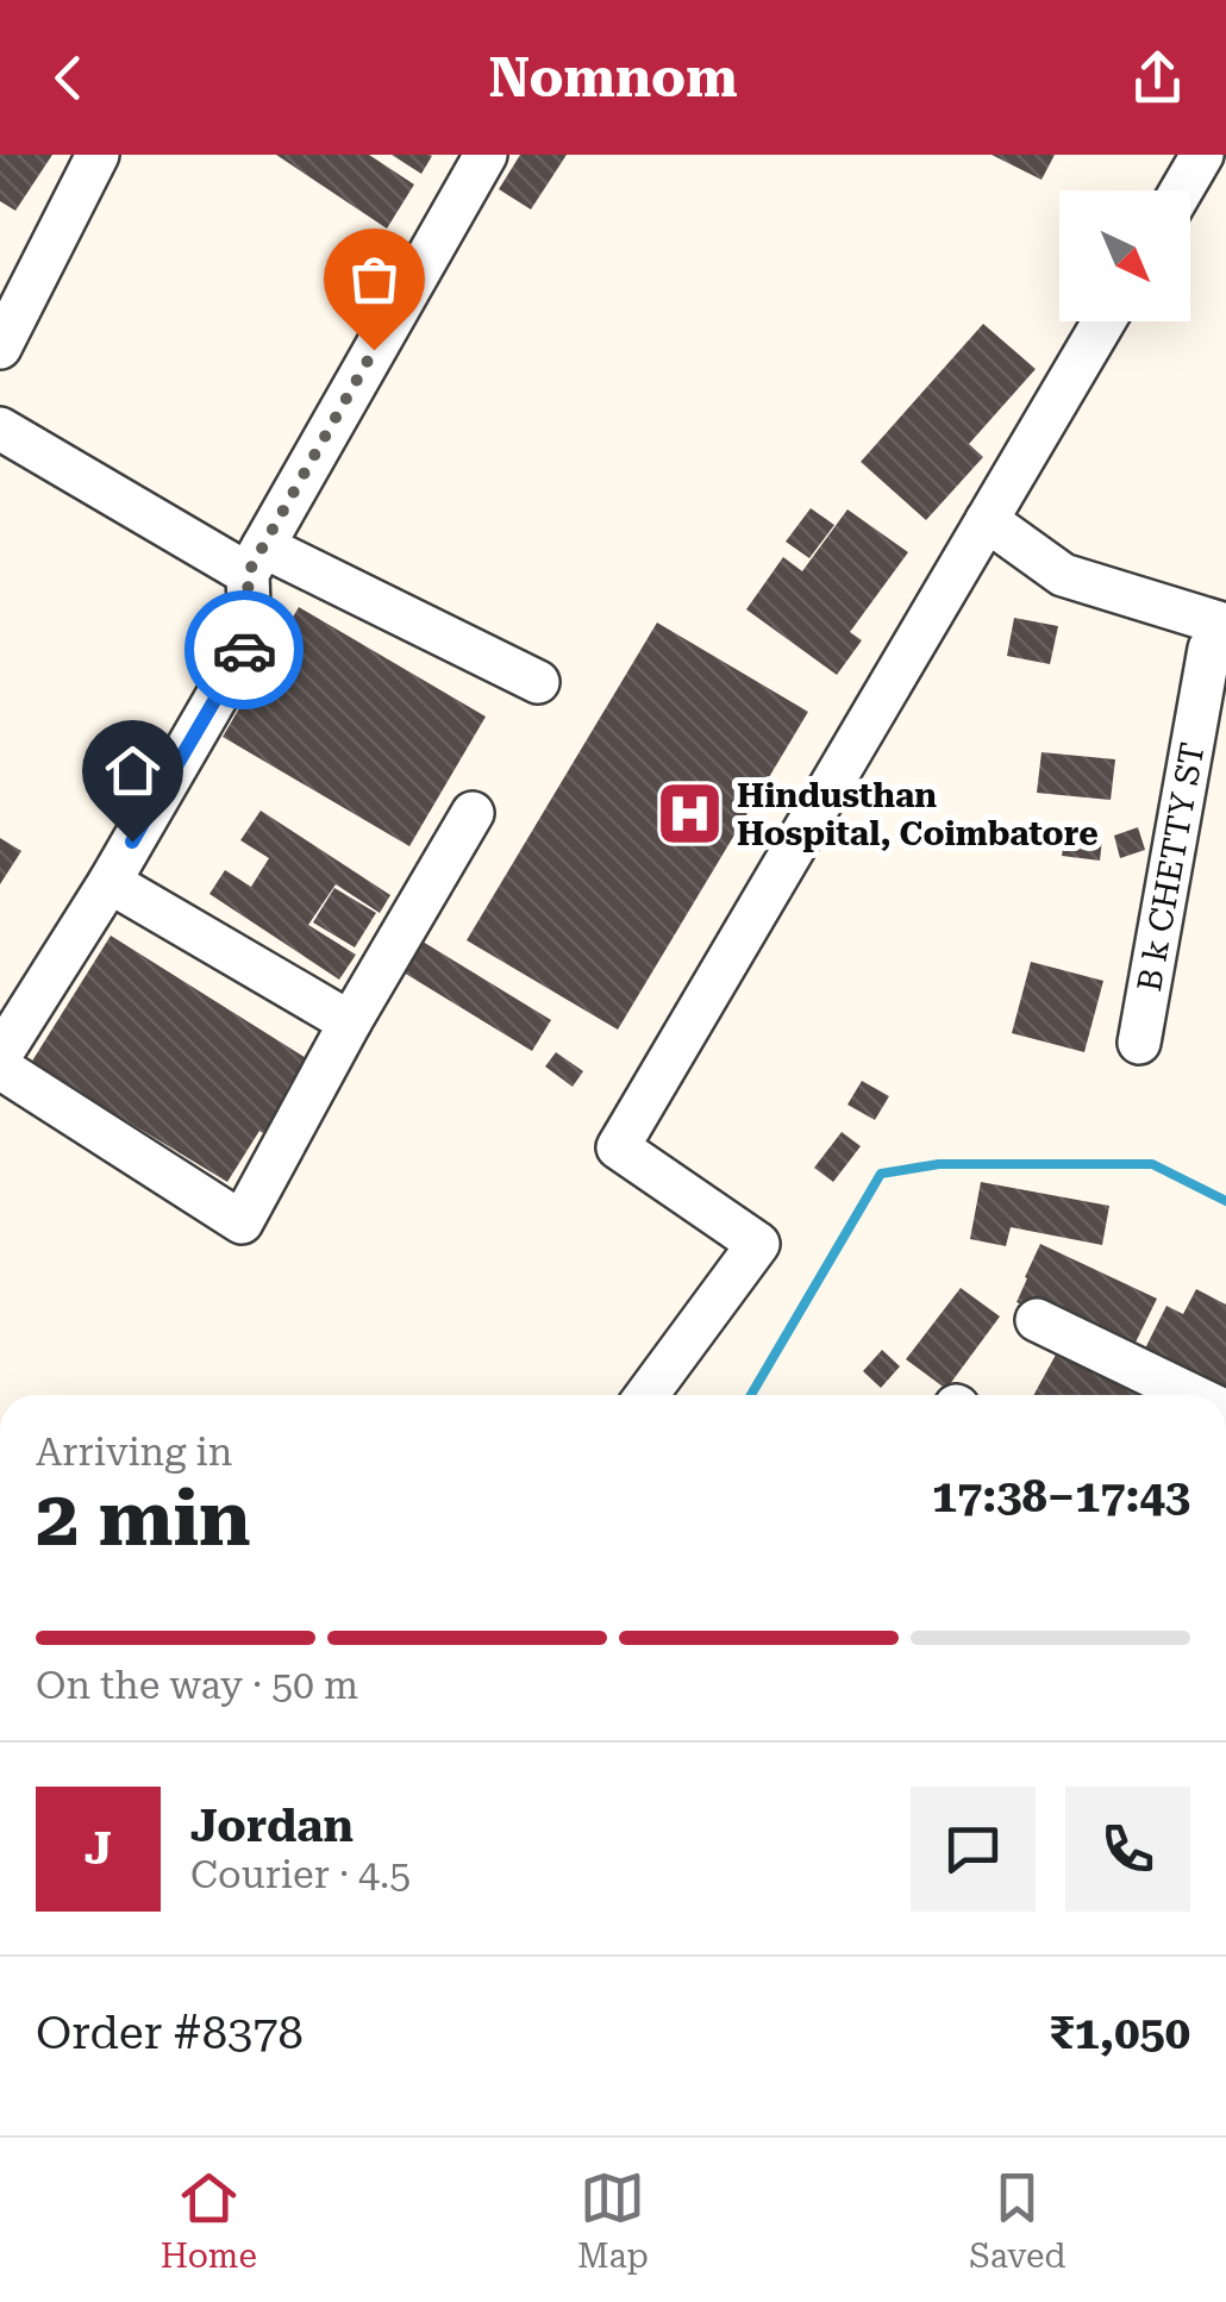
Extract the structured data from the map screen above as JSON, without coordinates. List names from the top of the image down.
{
  "streets": {
    "street": ["B k CHETTY ST"]
  },
  "places": {
    "hospital": ["Hindusthan Hospital, Coimbatore"]
  },
  "north": "bottom right",
  "page": {
    "header": "Nomnom",
    "heading": ["2 min", "Arriving in", "17:38–17:43"],
    "panel": [
      "Jordan",
      "Courier · 4.5",
      "Order #8378",
      "₹1,050"
    ],
    "bar": "On the way · 50 m",
    "round": "J",
    "tabs": ["Home", "Map", "Saved"]
  }
}
